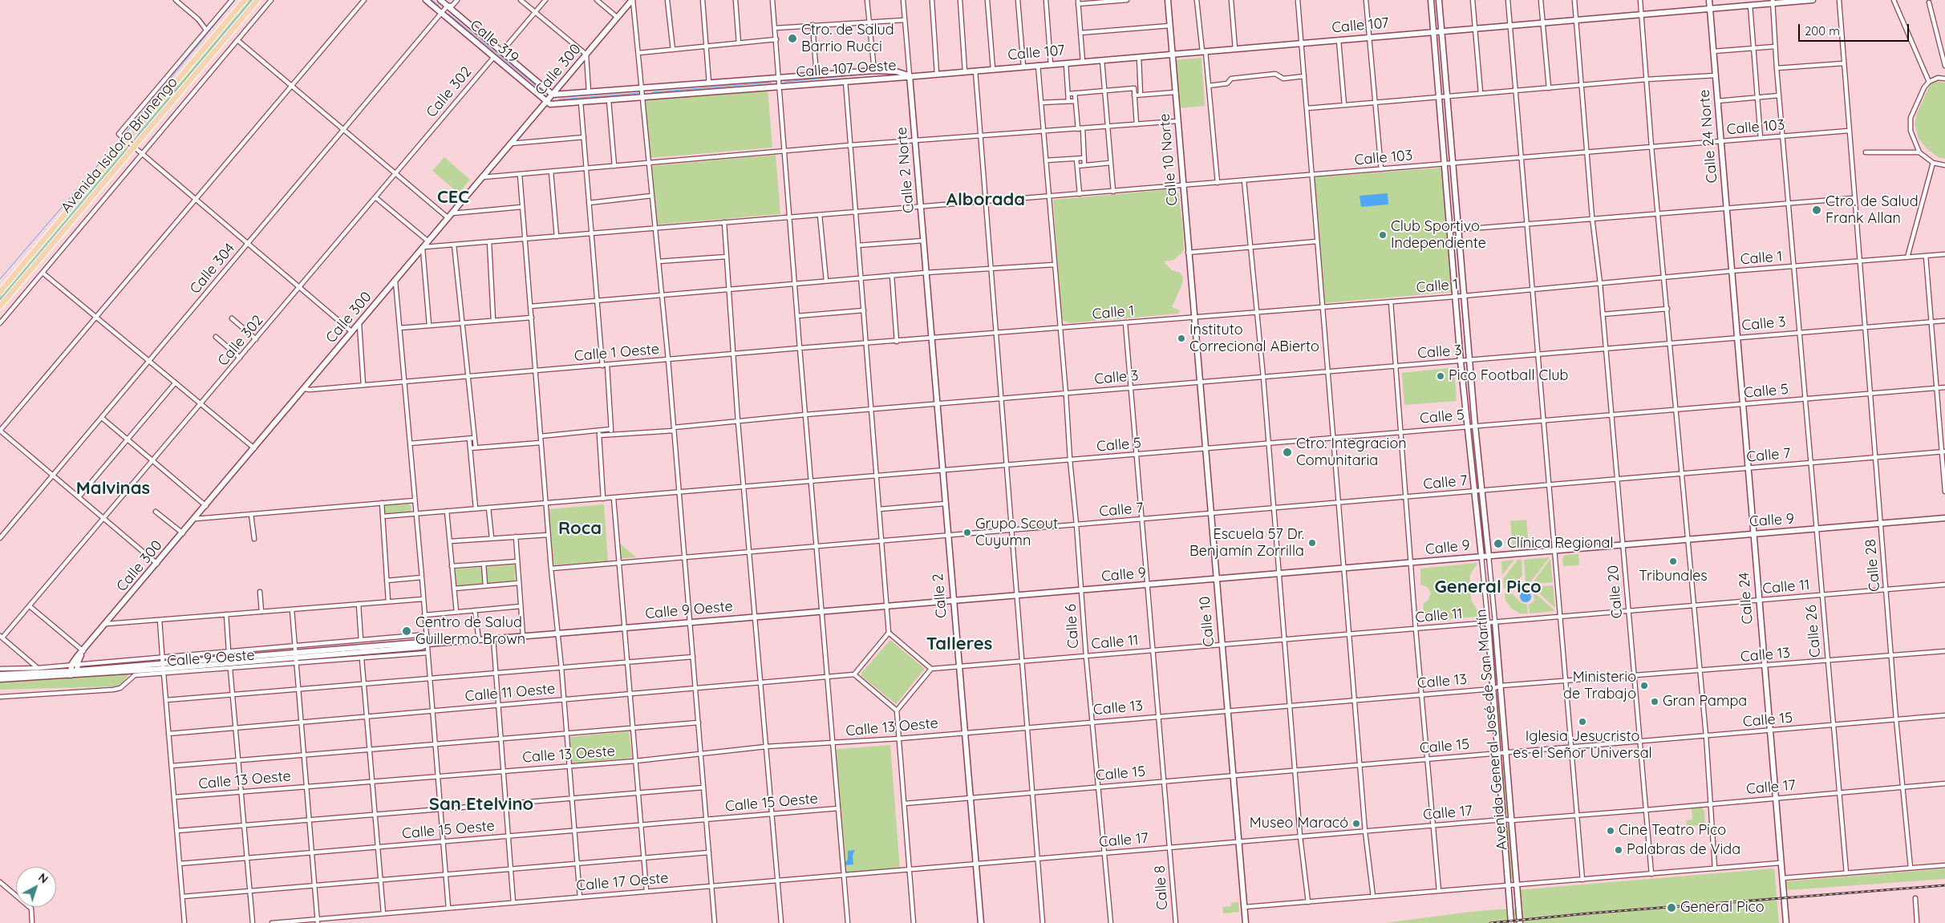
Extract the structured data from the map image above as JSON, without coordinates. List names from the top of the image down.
{
  "streets": {
    "main road": ["Avenida Isidoro Brunengo"],
    "street": [
      "Calle 107",
      "Calle 319",
      "Calle 107 Oeste",
      "Calle 300",
      "Calle 302",
      "Calle 103",
      "Calle 24 Norte",
      "Calle 10 Norte",
      "Calle 2 Norte",
      "Calle 1",
      "Calle 304",
      "Calle 3",
      "Calle 1 Oeste",
      "Calle 5",
      "Calle 7",
      "Calle 9",
      "Calle 28",
      "Calle 11",
      "Calle 20",
      "Calle 2",
      "Calle 24",
      "Calle 9 Oeste",
      "Calle 10",
      "Calle 6",
      "Calle 26",
      "Calle 13",
      "Calle 11 Oeste",
      "Calle 15",
      "Calle 13 Oeste",
      "Avenida General José de San Martín",
      "Calle 17",
      "Calle 15 Oeste",
      "Calle 17 Oeste",
      "Calle 8"
    ]
  },
  "crossings": [
    ["Calle 107", "Calle 107 Oeste"],
    ["Calle 107", "Calle 24 Norte"],
    ["Calle 107", "Calle 10 Norte"],
    ["Calle 107", "Calle 2 Norte"],
    ["Calle 107", "Calle 20"],
    ["Calle 107", "Calle 6"],
    ["Calle 107", "Calle 26"],
    ["Calle 107", "Avenida General José de San Martín"],
    ["Calle 319", "Calle 107 Oeste"],
    ["Calle 319", "Calle 300"],
    ["Calle 319", "Calle 302"],
    ["Calle 319", "Calle 304"],
    ["Calle 107 Oeste", "Calle 300"],
    ["Calle 107 Oeste", "Calle 2 Norte"],
    ["Calle 300", "Calle 103"],
    ["Calle 300", "Calle 1 Oeste"],
    ["Calle 300", "Calle 9 Oeste"],
    ["Calle 103", "Calle 24 Norte"],
    ["Calle 103", "Calle 10 Norte"],
    ["Calle 103", "Calle 2 Norte"],
    ["Calle 103", "Calle 28"],
    ["Calle 103", "Calle 20"],
    ["Calle 103", "Calle 6"],
    ["Calle 103", "Calle 26"],
    ["Calle 103", "Avenida General José de San Martín"],
    ["Calle 24 Norte", "Calle 1"],
    ["Calle 24 Norte", "Calle 24"],
    ["Calle 10 Norte", "Calle 1"],
    ["Calle 10 Norte", "Calle 10"],
    ["Calle 2 Norte", "Calle 1"],
    ["Calle 2 Norte", "Calle 1 Oeste"],
    ["Calle 2 Norte", "Calle 2"],
    ["Calle 1", "Calle 1 Oeste"],
    ["Calle 1", "Calle 28"],
    ["Calle 1", "Calle 20"],
    ["Calle 1", "Calle 2"],
    ["Calle 1", "Calle 24"],
    ["Calle 1", "Calle 10"],
    ["Calle 1", "Calle 6"],
    ["Calle 1", "Calle 26"],
    ["Calle 1", "Avenida General José de San Martín"],
    ["Calle 1", "Calle 8"],
    ["Calle 3", "Calle 28"],
    ["Calle 3", "Calle 20"],
    ["Calle 3", "Calle 2"],
    ["Calle 3", "Calle 24"],
    ["Calle 3", "Calle 10"],
    ["Calle 3", "Calle 6"],
    ["Calle 3", "Calle 26"],
    ["Calle 3", "Avenida General José de San Martín"],
    ["Calle 3", "Calle 8"],
    ["Calle 1 Oeste", "Calle 2"],
    ["Calle 5", "Calle 28"],
    ["Calle 5", "Calle 20"],
    ["Calle 5", "Calle 2"],
    ["Calle 5", "Calle 24"],
    ["Calle 5", "Calle 10"],
    ["Calle 5", "Calle 6"],
    ["Calle 5", "Calle 26"],
    ["Calle 5", "Avenida General José de San Martín"],
    ["Calle 5", "Calle 8"],
    ["Calle 7", "Calle 28"],
    ["Calle 7", "Calle 20"],
    ["Calle 7", "Calle 2"],
    ["Calle 7", "Calle 24"],
    ["Calle 7", "Calle 10"],
    ["Calle 7", "Calle 6"],
    ["Calle 7", "Calle 26"],
    ["Calle 7", "Avenida General José de San Martín"],
    ["Calle 7", "Calle 8"],
    ["Calle 9", "Calle 28"],
    ["Calle 9", "Calle 20"],
    ["Calle 9", "Calle 2"],
    ["Calle 9", "Calle 24"],
    ["Calle 9", "Calle 9 Oeste"],
    ["Calle 9", "Calle 10"],
    ["Calle 9", "Calle 6"],
    ["Calle 9", "Calle 26"],
    ["Calle 9", "Avenida General José de San Martín"],
    ["Calle 9", "Calle 8"],
    ["Calle 28", "Calle 11"],
    ["Calle 28", "Calle 13"],
    ["Calle 28", "Calle 15"],
    ["Calle 28", "Calle 17"],
    ["Calle 11", "Calle 20"],
    ["Calle 11", "Calle 2"],
    ["Calle 11", "Calle 24"],
    ["Calle 11", "Calle 10"],
    ["Calle 11", "Calle 6"],
    ["Calle 11", "Calle 26"],
    ["Calle 11", "Avenida General José de San Martín"],
    ["Calle 11", "Calle 8"],
    ["Calle 20", "Calle 13"],
    ["Calle 20", "Calle 15"],
    ["Calle 20", "Calle 17"],
    ["Calle 2", "Calle 9 Oeste"],
    ["Calle 2", "Calle 13"],
    ["Calle 2", "Calle 15"],
    ["Calle 2", "Calle 13 Oeste"],
    ["Calle 2", "Calle 17"],
    ["Calle 2", "Calle 17 Oeste"],
    ["Calle 24", "Calle 13"],
    ["Calle 24", "Calle 15"],
    ["Calle 24", "Calle 17"],
    ["Calle 10", "Calle 13"],
    ["Calle 10", "Calle 15"],
    ["Calle 10", "Calle 17"],
    ["Calle 6", "Calle 13"],
    ["Calle 6", "Calle 15"],
    ["Calle 6", "Calle 17"],
    ["Calle 26", "Calle 13"],
    ["Calle 26", "Calle 15"],
    ["Calle 26", "Calle 17"],
    ["Calle 13", "Calle 13 Oeste"],
    ["Calle 13", "Avenida General José de San Martín"],
    ["Calle 13", "Calle 8"],
    ["Calle 15", "Avenida General José de San Martín"],
    ["Calle 15", "Calle 8"],
    ["Avenida General José de San Martín", "Calle 17"],
    ["Calle 17", "Calle 17 Oeste"],
    ["Calle 17", "Calle 8"]
  ],
  "districts": [
    "CEC",
    "Alborada",
    "Malvinas",
    "Roca",
    "General Pico",
    "Talleres",
    "San Etelvino"
  ],
  "places": [
    "Ctro. de Salud Barrio Rucci",
    "Ctro. de Salud Frank Allan",
    "Club Sportivo Independiente",
    "Instituto Correcional ABierto",
    "Pico Football Club",
    "Ctro. Integracion Comunitaria",
    "Grupo Scout Cuyumn",
    "Escuela 57 Dr. Benjamín Zorrilla",
    "Clínica Regional",
    "Tribunales",
    "Centro de Salud Guillermo Brown",
    "Ministerio de Trabajo",
    "Gran Pampa",
    "Iglesia Jesucristo es el Señor Universal",
    "Museo Maracó",
    "Cine Teatro Pico",
    "Palabras de Vida",
    "General Pico"
  ],
  "scale_bar": "200 m",
  "north": "top right"
}
